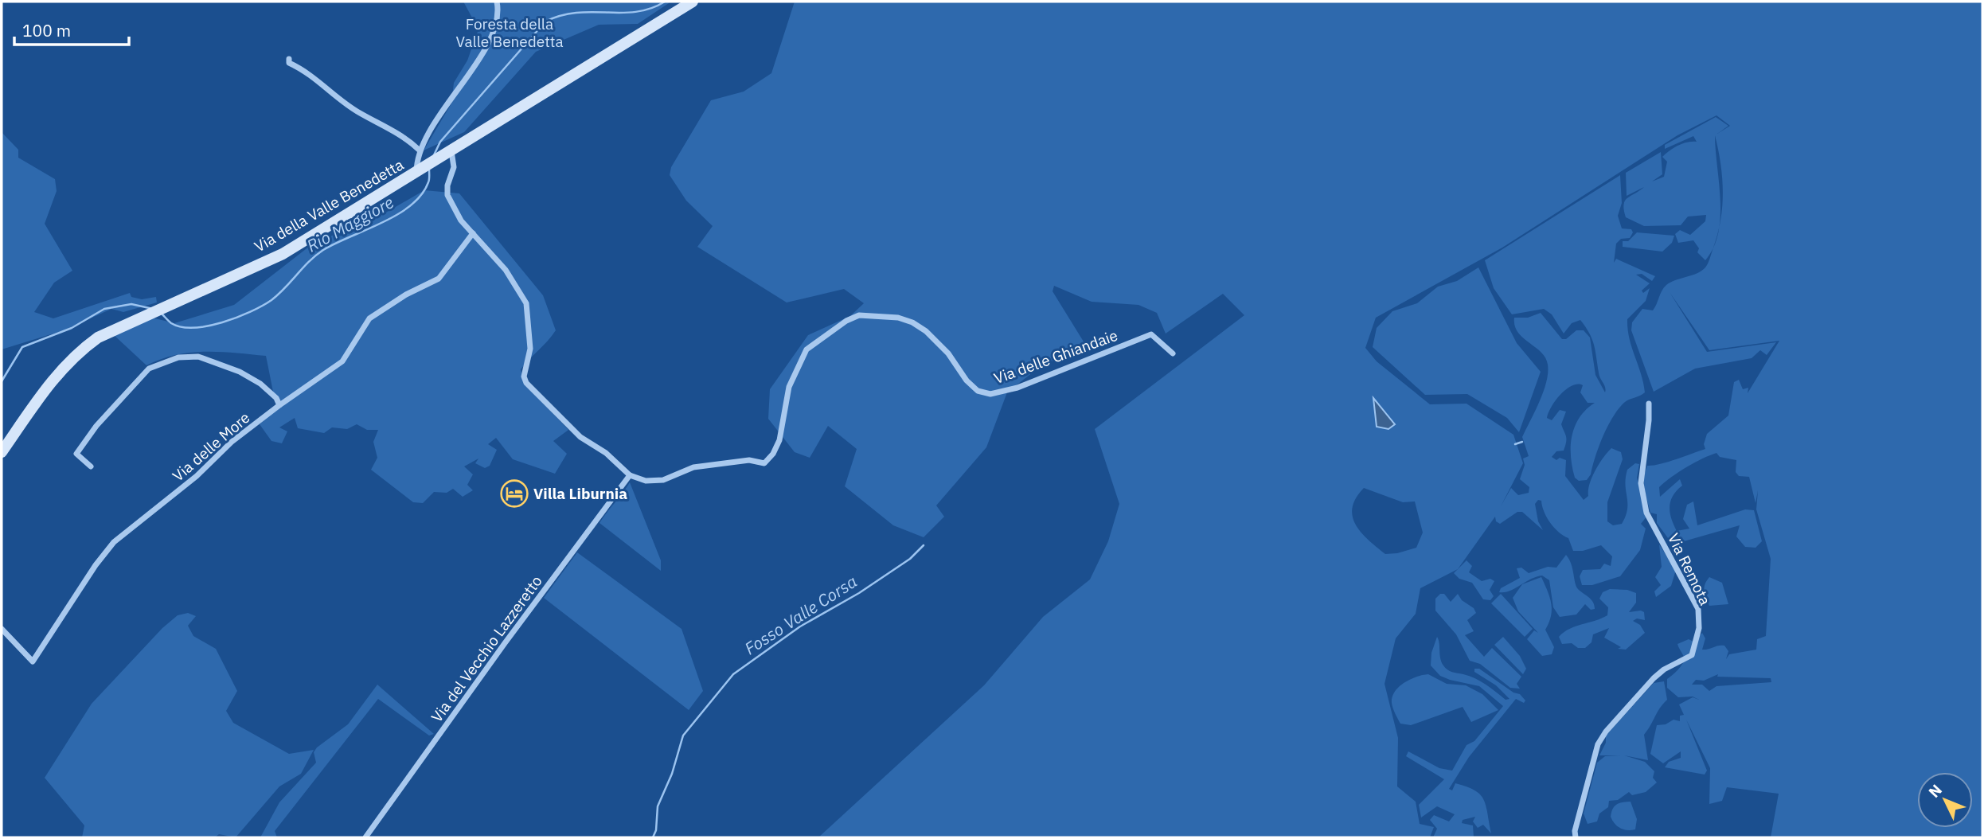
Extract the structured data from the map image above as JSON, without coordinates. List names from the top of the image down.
{
  "streets": {
    "main road": ["Via della Valle Benedetta"],
    "street": [
      "Via delle Ghiandaie",
      "Via delle More",
      "Via Remota",
      "Via del Vecchio Lazzeretto"
    ]
  },
  "crossings": [
    ["Via delle Ghiandaie", "Via del Vecchio Lazzeretto"]
  ],
  "water": ["Rio Maggiore", "Fosso Valle Corsa"],
  "parks": ["Foresta della Valle Benedetta"],
  "places": {
    "hotel": ["Villa Liburnia"]
  },
  "scale_bar": "100 m",
  "north": "top left"
}
